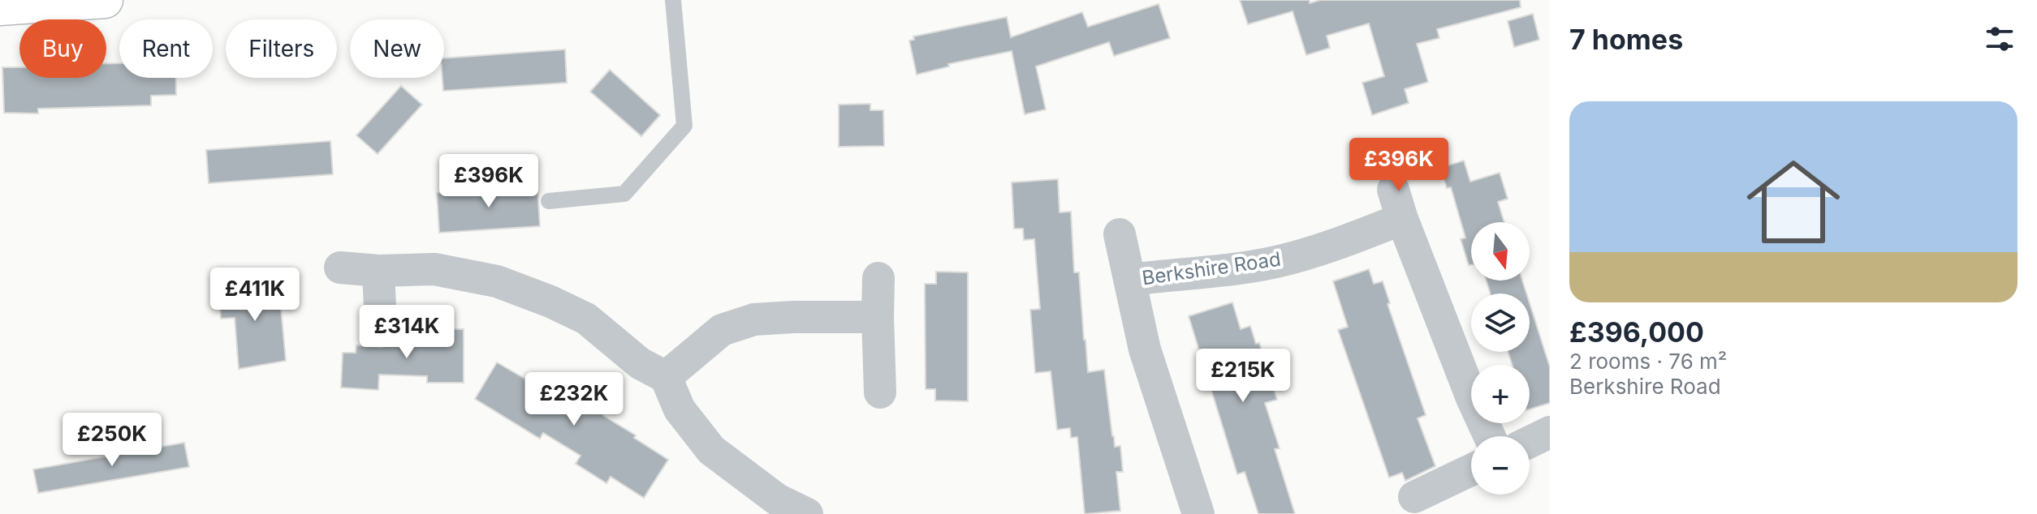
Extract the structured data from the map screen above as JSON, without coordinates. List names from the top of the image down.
{
  "streets": {
    "street": ["Berkshire Road"]
  },
  "north": "bottom",
  "page": {
    "heading": "7 homes",
    "chip": [
      "Buy",
      "Rent",
      "Filters",
      "New"
    ],
    "list": [
      {
        "name": "£396,000",
        "note": "2 rooms · 76 m² · Berkshire Road"
      }
    ],
    "price": [
      "£396K",
      "£396K",
      "£411K",
      "£314K",
      "£215K",
      "£232K",
      "£250K"
    ],
    "map_buttons": ["+", "−"]
  }
}
